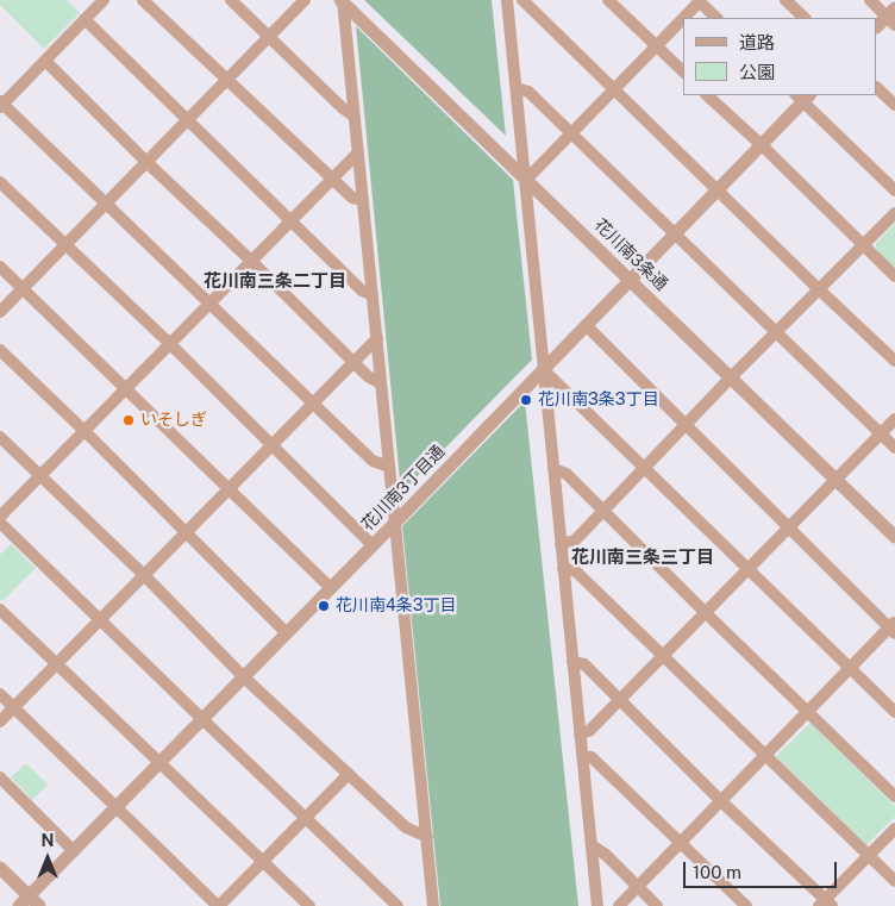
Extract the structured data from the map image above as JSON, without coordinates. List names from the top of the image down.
{
  "streets": {
    "street": ["花川南3条通", "花川南3丁目通"]
  },
  "crossings": [
    ["花川南3条通", "花川南3丁目通"]
  ],
  "districts": ["花川南三条二丁目", "花川南三条三丁目"],
  "places": ["花川南3条3丁目", "いそしぎ", "花川南4条3丁目"],
  "legend": ["道路", "公園"],
  "scale_bar": "100 m",
  "north": "top"
}
